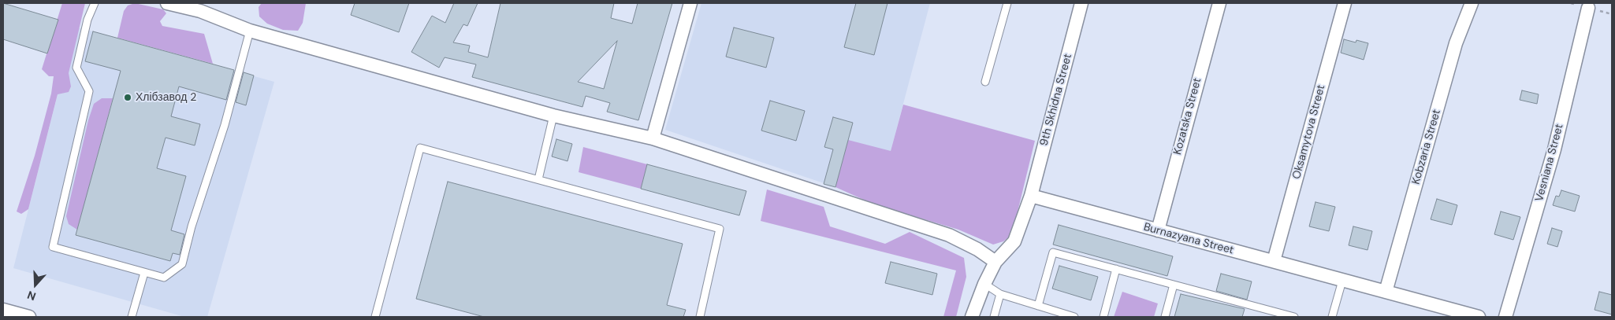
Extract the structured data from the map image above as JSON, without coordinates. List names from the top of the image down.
{
  "streets": {
    "street": [
      "9th Skhidna Street",
      "Kozatska Street",
      "Oksamytova Street",
      "Kobzaria Street",
      "Vesniana Street",
      "Burnazyana Street"
    ]
  },
  "crossings": [
    ["9th Skhidna Street", "Burnazyana Street"],
    ["Kozatska Street", "Burnazyana Street"],
    ["Oksamytova Street", "Burnazyana Street"],
    ["Kobzaria Street", "Burnazyana Street"]
  ],
  "places": ["Хлібзавод 2"],
  "north": "bottom"
}
